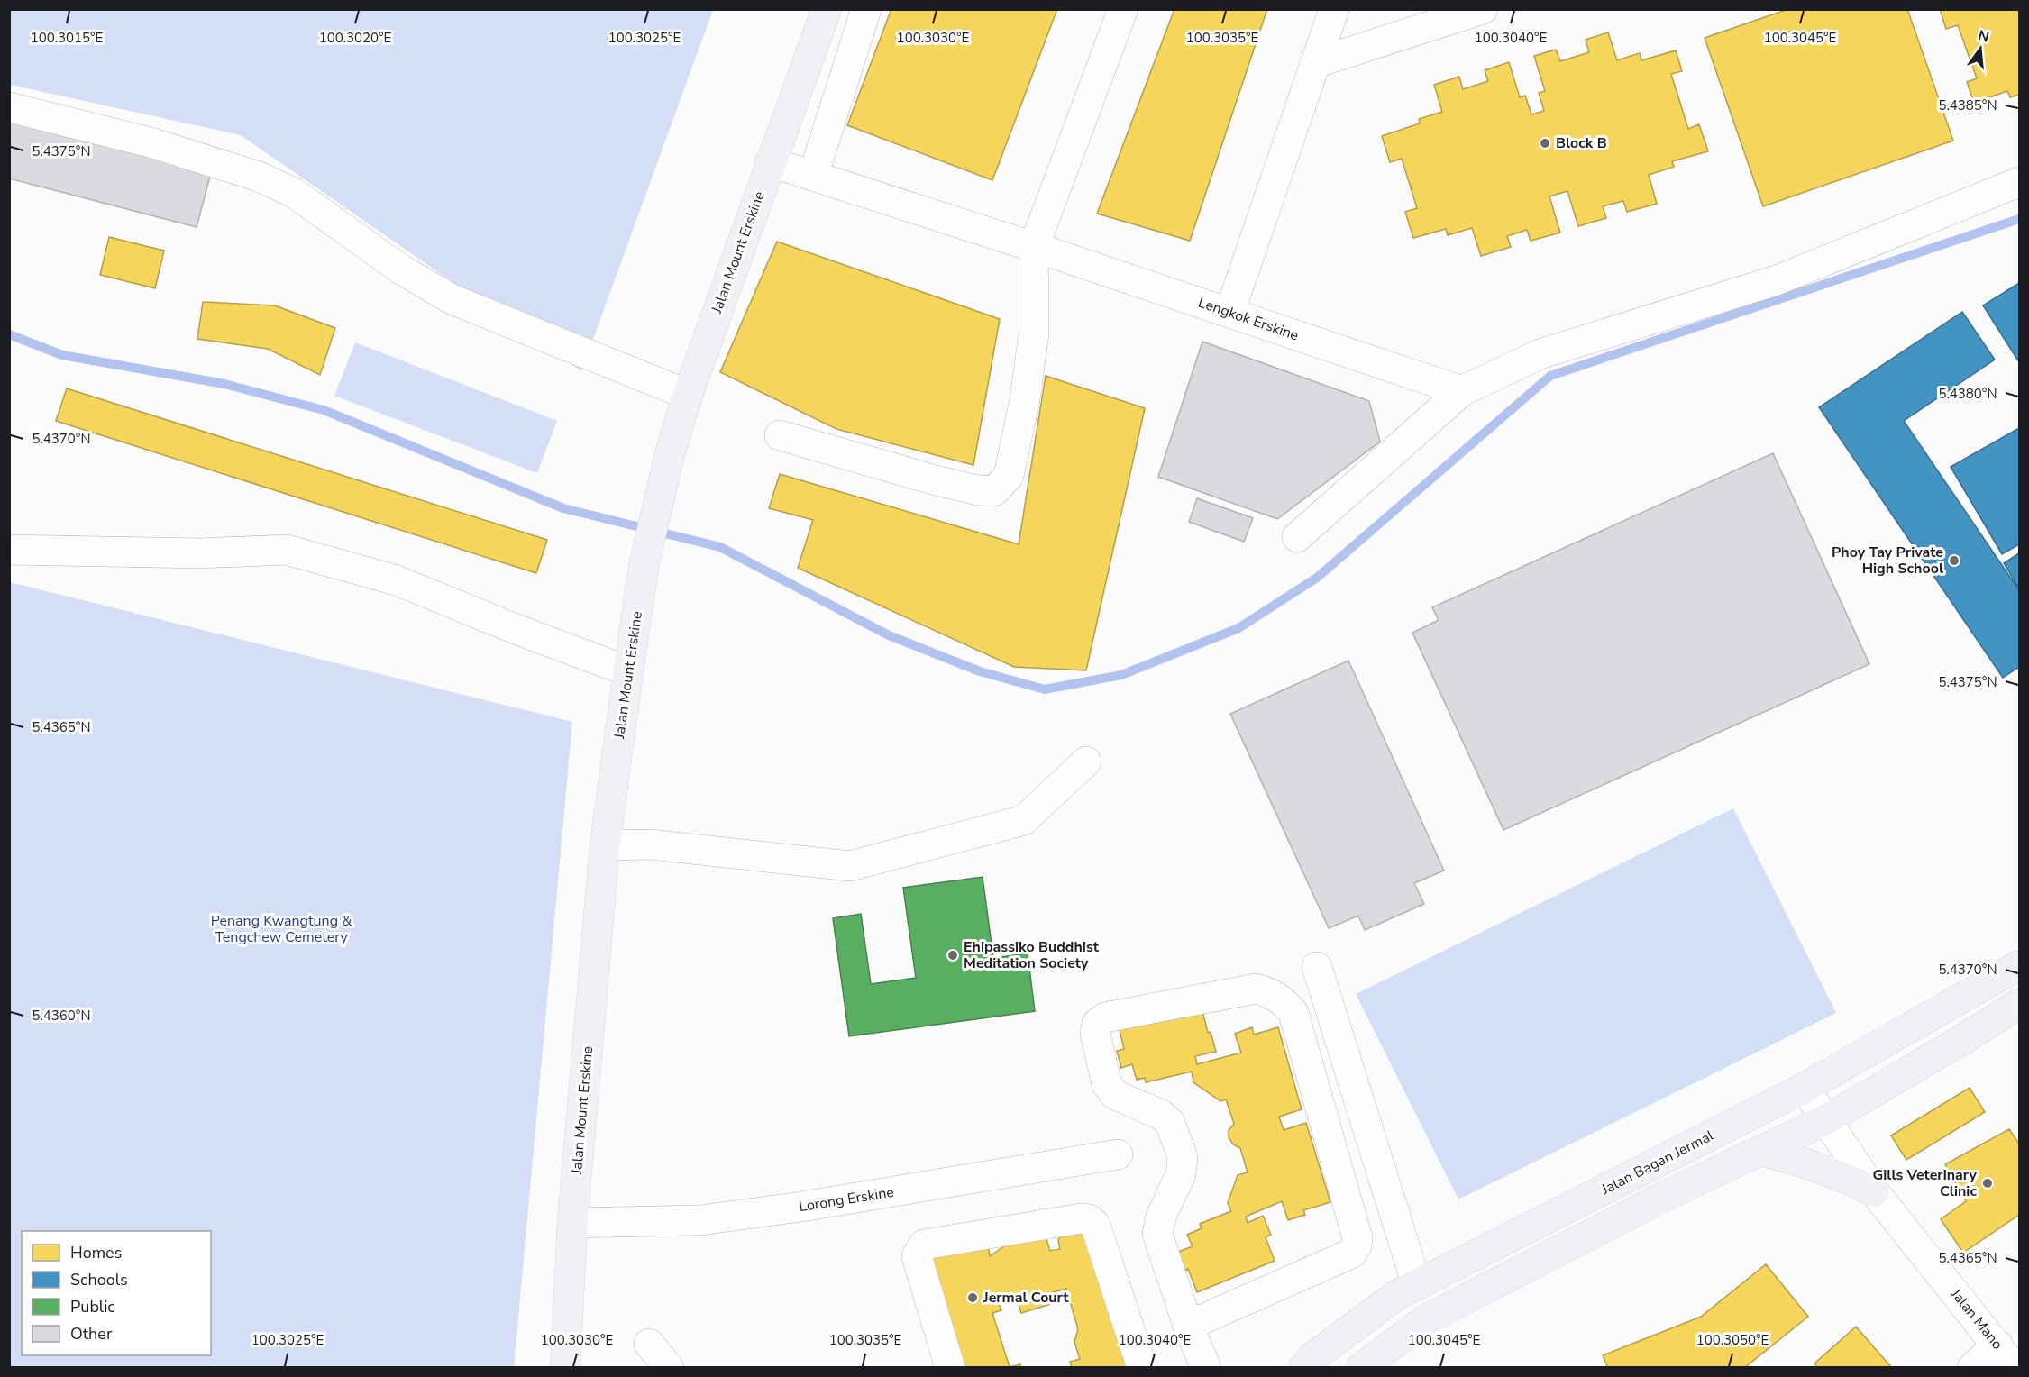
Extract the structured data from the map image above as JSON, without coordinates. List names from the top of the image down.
{
  "streets": {
    "main road": ["Jalan Mount Erskine", "Jalan Bagan Jermal"],
    "street": ["Lengkok Erskine", "Lorong Erskine", "Jalan Mano"]
  },
  "crossings": [
    ["Jalan Mount Erskine", "Lengkok Erskine"],
    ["Jalan Mount Erskine", "Lorong Erskine"],
    ["Jalan Bagan Jermal", "Jalan Mano"]
  ],
  "parks": ["Penang Kwangtung & Tengchew Cemetery"],
  "places": [
    "Block B",
    "Phoy Tay Private High School",
    "Ehipassiko Buddhist Meditation Society",
    "Gills Veterinary Clinic",
    "Jermal Court"
  ],
  "legend": [
    "Homes",
    "Schools",
    "Public",
    "Other"
  ],
  "north": "top",
  "coordinates": [
    "100.3020°E",
    "100.3025°E",
    "100.3030°E",
    "100.3035°E",
    "100.3040°E",
    "100.3045°E",
    "100.3015°E",
    "5.4385°N",
    "5.4375°N",
    "5.4380°N",
    "5.4370°N",
    "5.4365°N",
    "5.4360°N",
    "100.3050°E"
  ]
}
